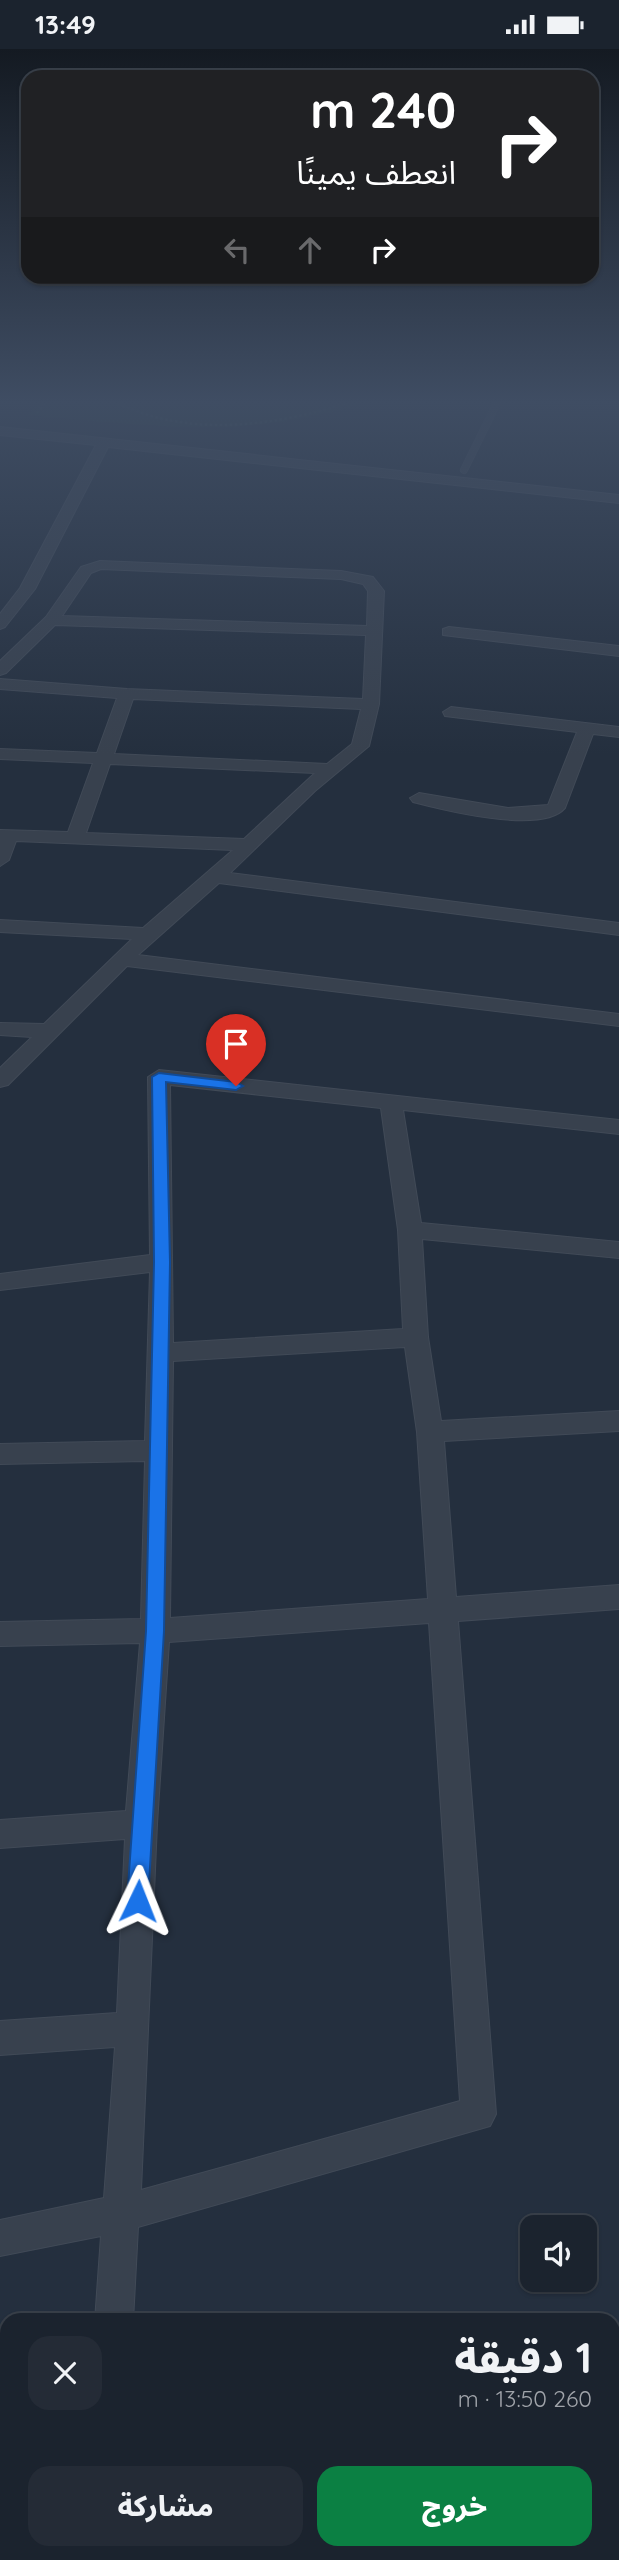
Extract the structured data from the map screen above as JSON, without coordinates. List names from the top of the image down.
{
  "page": {
    "status": "13:49",
    "turn": ["240 m", "انعطف يمينًا"],
    "heading": ["1 دقيقة", "260 m · 13:50"],
    "buttons": ["خروج", "مشاركة"]
  }
}
